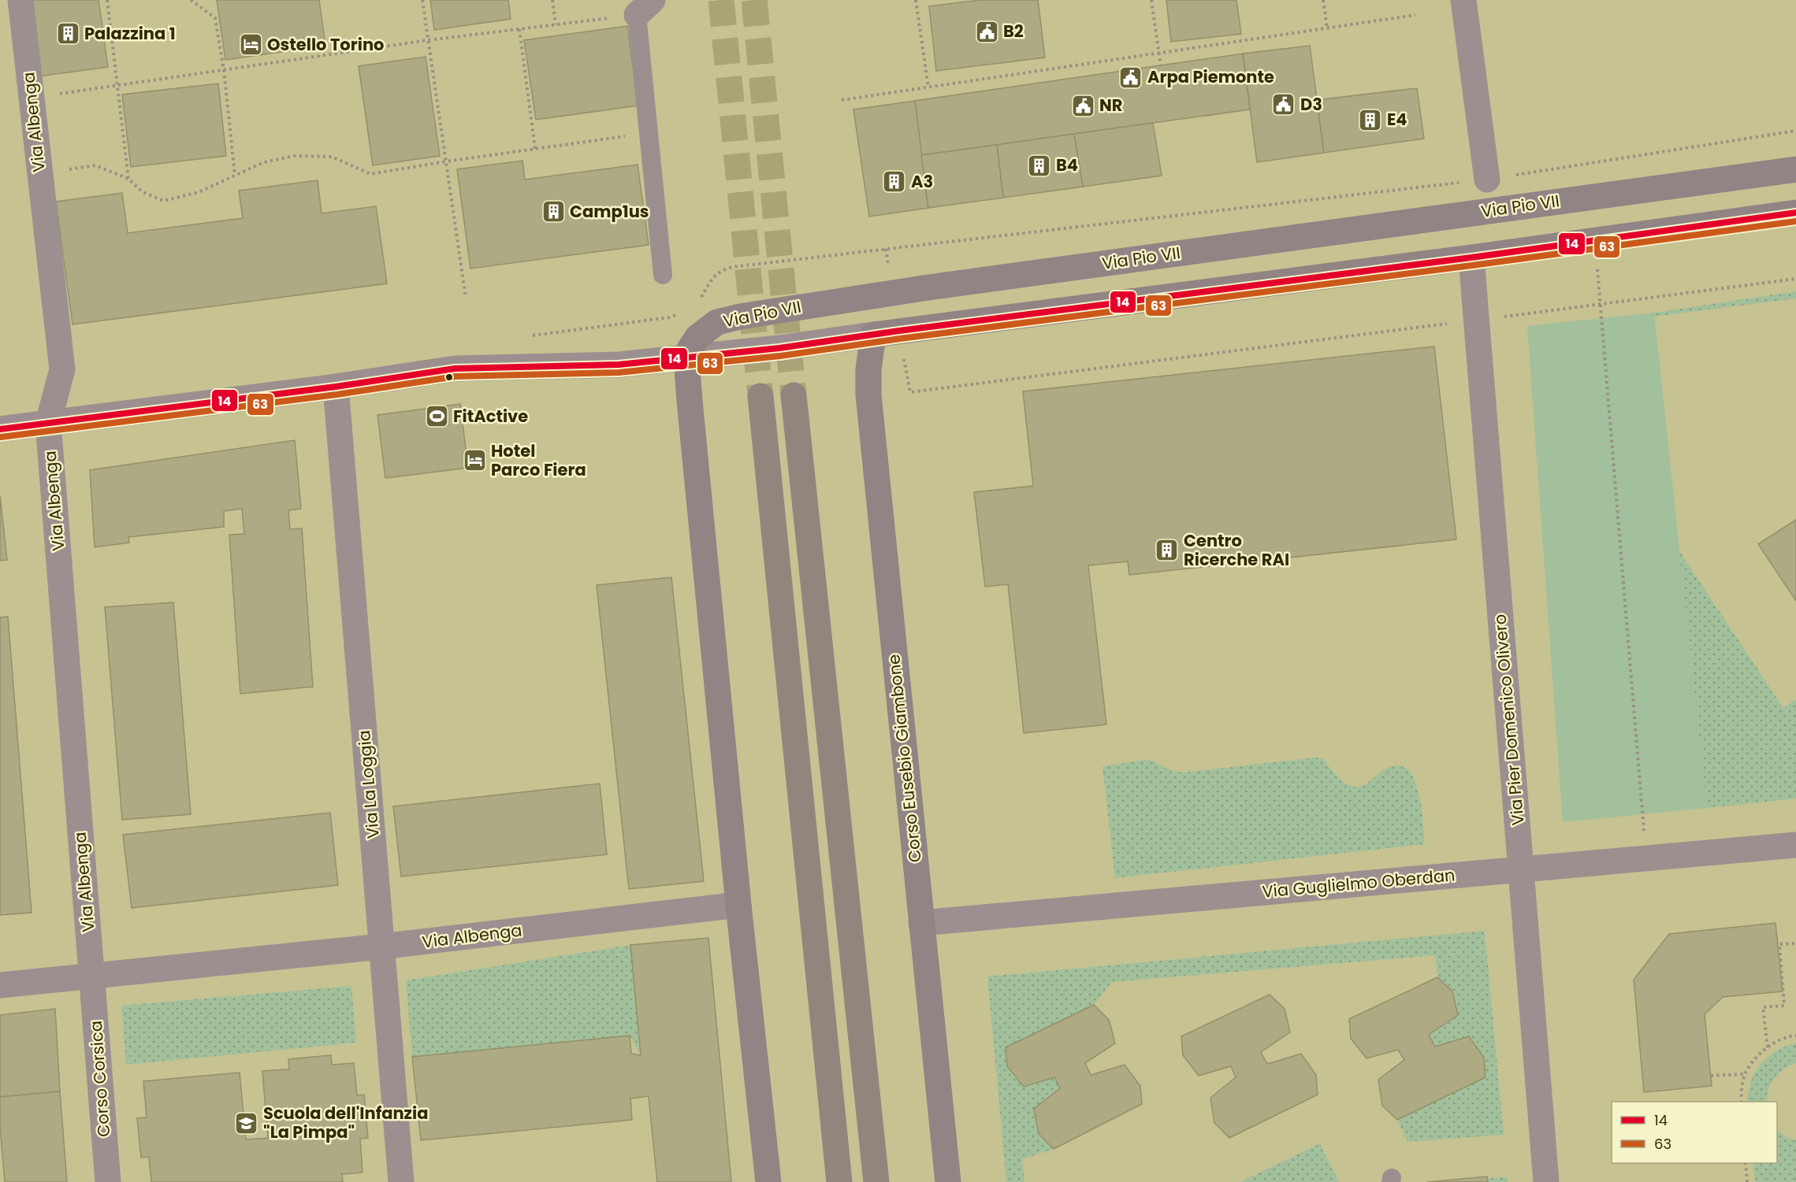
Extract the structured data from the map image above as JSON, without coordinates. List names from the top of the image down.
{
  "streets": {
    "street": [
      "Via Albenga",
      "Via Pio VII",
      "Via Pier Domenico Olivero",
      "Corso Eusebio Giambone",
      "Via La Loggia",
      "Via Guglielmo Oberdan",
      "Corso Corsica"
    ]
  },
  "crossings": [
    ["Via Albenga", "Via La Loggia"],
    ["Via Albenga", "Corso Corsica"],
    ["Via Pio VII", "Via Pier Domenico Olivero"],
    ["Via Pio VII", "Corso Eusebio Giambone"],
    ["Via Pier Domenico Olivero", "Via Guglielmo Oberdan"],
    ["Corso Eusebio Giambone", "Via Guglielmo Oberdan"]
  ],
  "places": {
    "public building": [
      "B2",
      "Arpa Piemonte",
      "D3",
      "NR"
    ],
    "building": [
      "Palazzina 1",
      "E4",
      "B4",
      "A3",
      "Camp1us",
      "Centro Ricerche RAI"
    ],
    "hotel": ["Ostello Torino", "Hotel Parco Fiera"],
    "sports": ["FitActive"],
    "school or university": ["Scuola dell'Infanzia \"La Pimpa\""]
  },
  "lines": ["transit line 14", "transit line 63"],
  "legend": ["14", "63"]
}
